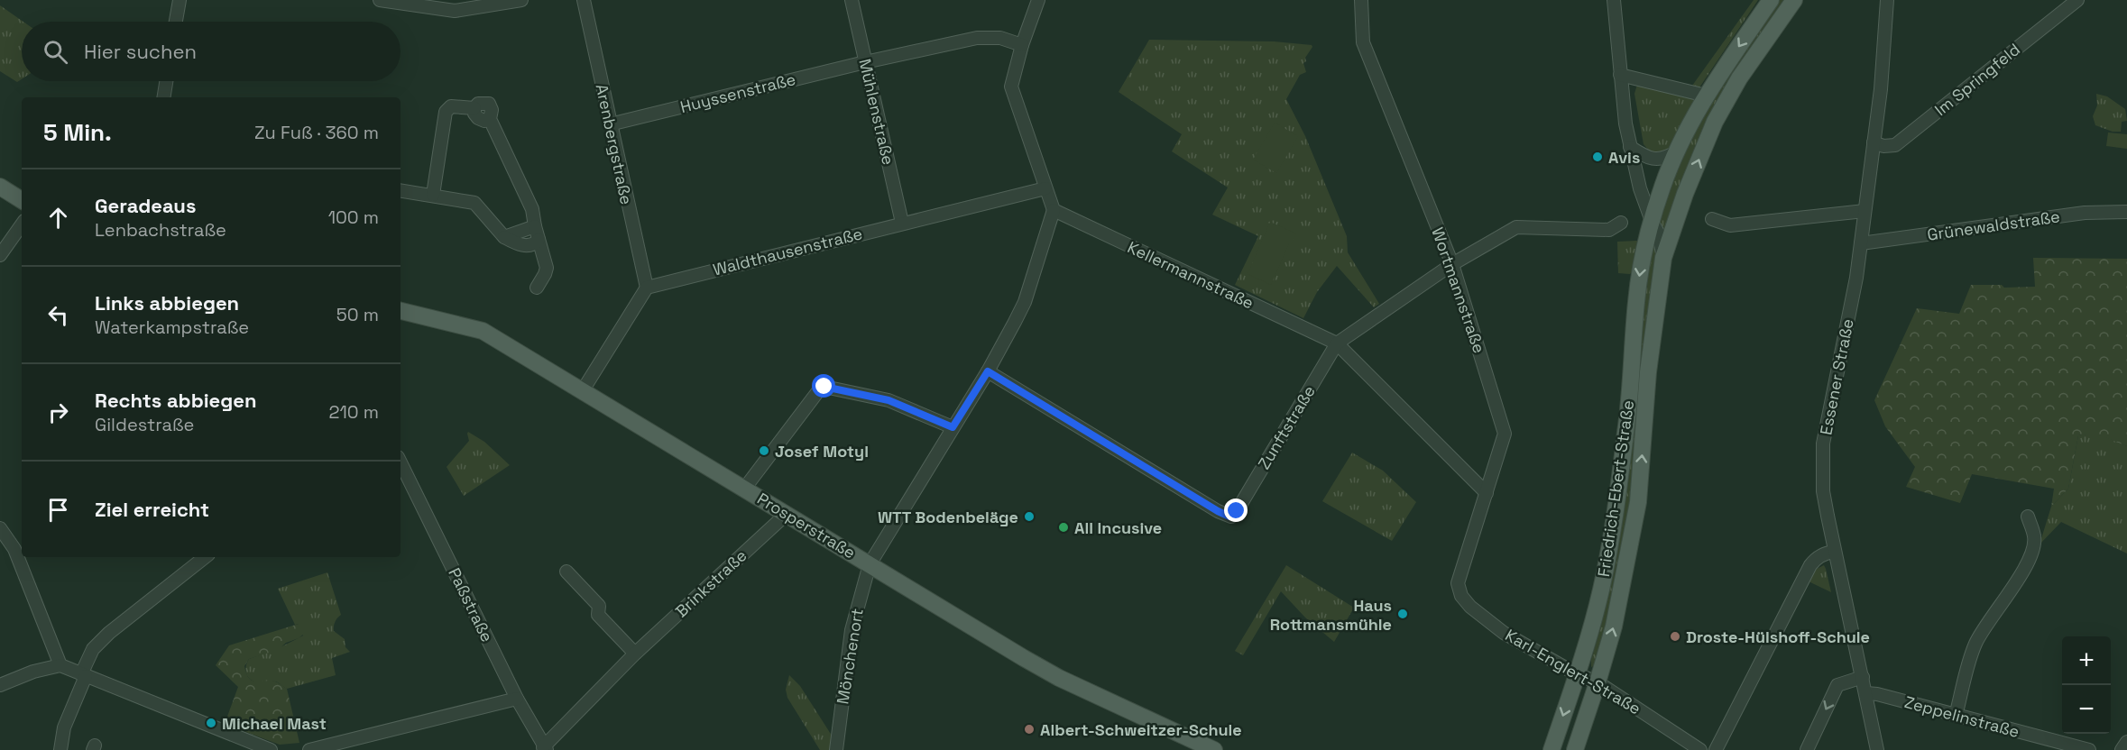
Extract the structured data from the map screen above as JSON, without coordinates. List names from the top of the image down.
{
  "streets": {
    "main road": ["Friedrich-Ebert-Straße", "Prosperstraße"],
    "street": [
      "Im Springfeld",
      "Huyssenstraße",
      "Mühlenstraße",
      "Arenbergstraße",
      "Grünewaldstraße",
      "Waldthausenstraße",
      "Kellermannstraße",
      "Wortmannstraße",
      "Essener Straße",
      "Zunftstraße",
      "Brinkstraße",
      "Paßstraße",
      "Mönchenort",
      "Karl-Englert-Straße",
      "Zeppelinstraße"
    ]
  },
  "crossings": [
    ["Im Springfeld", "Essener Straße"],
    ["Huyssenstraße", "Mühlenstraße"],
    ["Huyssenstraße", "Arenbergstraße"],
    ["Mühlenstraße", "Waldthausenstraße"],
    ["Arenbergstraße", "Waldthausenstraße"],
    ["Grünewaldstraße", "Essener Straße"],
    ["Kellermannstraße", "Wortmannstraße"],
    ["Kellermannstraße", "Zunftstraße"],
    ["Kellermannstraße", "Mönchenort"],
    ["Wortmannstraße", "Karl-Englert-Straße"],
    ["Essener Straße", "Zeppelinstraße"],
    ["Zunftstraße", "Mönchenort"],
    ["Friedrich-Ebert-Straße", "Karl-Englert-Straße"],
    ["Prosperstraße", "Brinkstraße"],
    ["Prosperstraße", "Mönchenort"],
    ["Brinkstraße", "Paßstraße"]
  ],
  "places": [
    "Avis",
    "Josef Motyl",
    "WTT Bodenbeläge",
    "All Incusive",
    "Haus Rottmansmühle",
    "Droste-Hülshoff-Schule",
    "Michael Mast",
    "Albert-Schweitzer-Schule"
  ],
  "page": {
    "search": "Hier suchen",
    "heading": ["5 Min.", "Zu Fuß · 360 m"],
    "list": [
      ["Geradeaus", "Lenbachstraße", "100 m"],
      ["Links abbiegen", "Waterkampstraße", "50 m"],
      ["Rechts abbiegen", "Gildestraße", "210 m"],
      "Ziel erreicht"
    ],
    "map_buttons": ["+", "−"]
  }
}
